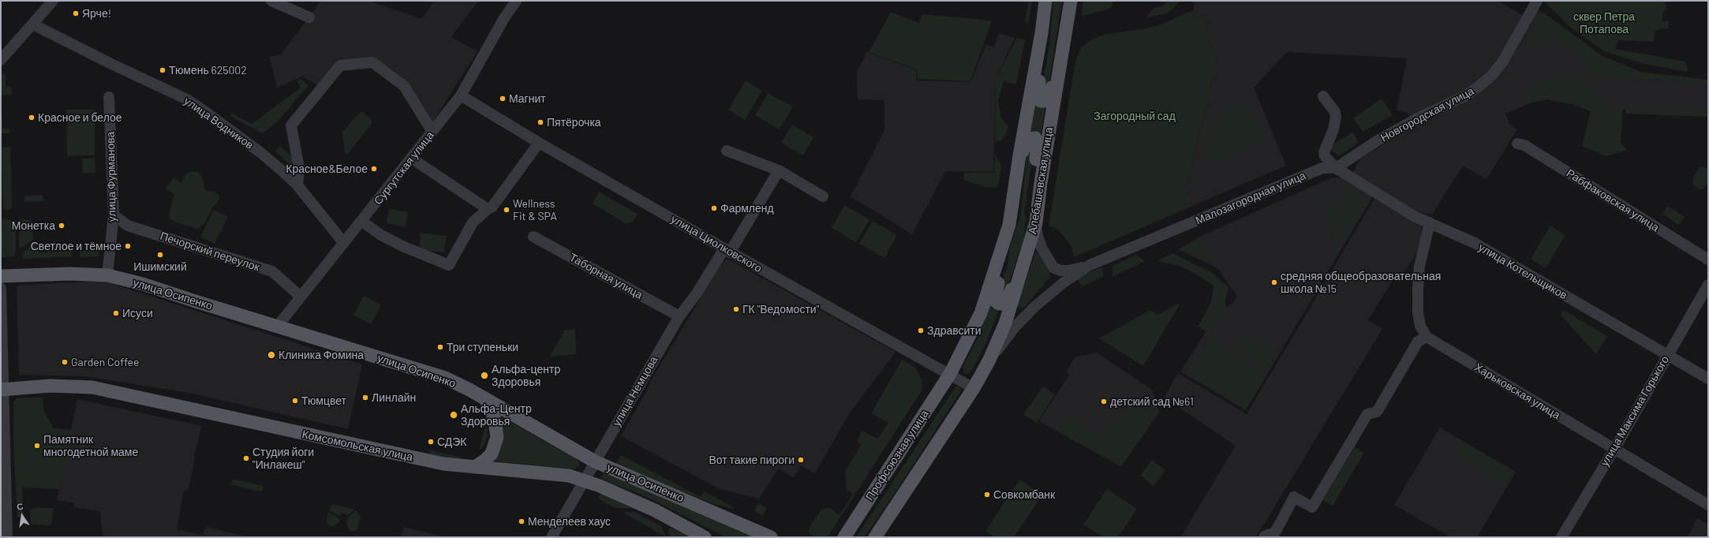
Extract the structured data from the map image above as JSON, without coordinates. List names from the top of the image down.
{
  "streets": {
    "main road": [
      "Алебашевская улица",
      "улица Осипенко",
      "Комсомольская улица",
      "Профсоюзная улица"
    ],
    "street": [
      "Новгородская улица",
      "улица Водников",
      "Сургутская улица",
      "улица Фурманова",
      "Малозагородная улица",
      "Рабфаковская улица",
      "улица Циолковского",
      "Печорский переулок",
      "улица Котельщиков",
      "Таборная улица",
      "улица Немцова",
      "Харьковская улица",
      "улица Максима Горького"
    ]
  },
  "crossings": [
    ["Новгородская улица", "Малозагородная улица"],
    ["Новгородская улица", "улица Котельщиков"],
    ["улица Водников", "Сургутская улица"],
    ["Сургутская улица", "улица Циолковского"],
    ["Сургутская улица", "Печорский переулок"],
    ["Сургутская улица", "улица Осипенко"],
    ["улица Фурманова", "Печорский переулок"],
    ["улица Фурманова", "улица Осипенко"],
    ["Алебашевская улица", "Малозагородная улица"],
    ["Алебашевская улица", "улица Циолковского"],
    ["Малозагородная улица", "улица Котельщиков"],
    ["улица Циолковского", "улица Немцова"],
    ["улица Циолковского", "Профсоюзная улица"],
    ["улица Котельщиков", "улица Максима Горького"],
    ["Таборная улица", "улица Немцова"],
    ["улица Осипенко", "улица Немцова"],
    ["улица Немцова", "Комсомольская улица"],
    ["Харьковская улица", "улица Максима Горького"]
  ],
  "parks": ["сквер Петра Потапова", "Загородный сад"],
  "places": [
    "Ярче!",
    "Тюмень 625002",
    "Магнит",
    "Красное и белое",
    "Пятёрочка",
    "Красное&Белое",
    "Фармленд",
    "Wellness Fit & SPA",
    "Монетка",
    "Светлое и тёмное",
    "Ишимский",
    "средняя общеобразовательная школа №15",
    "ГК \"Ведомости\"",
    "Исуси",
    "Здравсити",
    "Три ступеньки",
    "Клиника Фомина",
    "Garden Coffee",
    "Альфа-центр Здоровья",
    "Линлайн",
    "Тюмцвет",
    "детский сад №61",
    "Альфа-Центр Здоровья",
    "СДЭК",
    "Памятник многодетной маме",
    "Студия йоги \"Инлакеш\"",
    "Вот такие пироги",
    "Совкомбанк",
    "Менделеев хаус"
  ],
  "north": "top"
}
